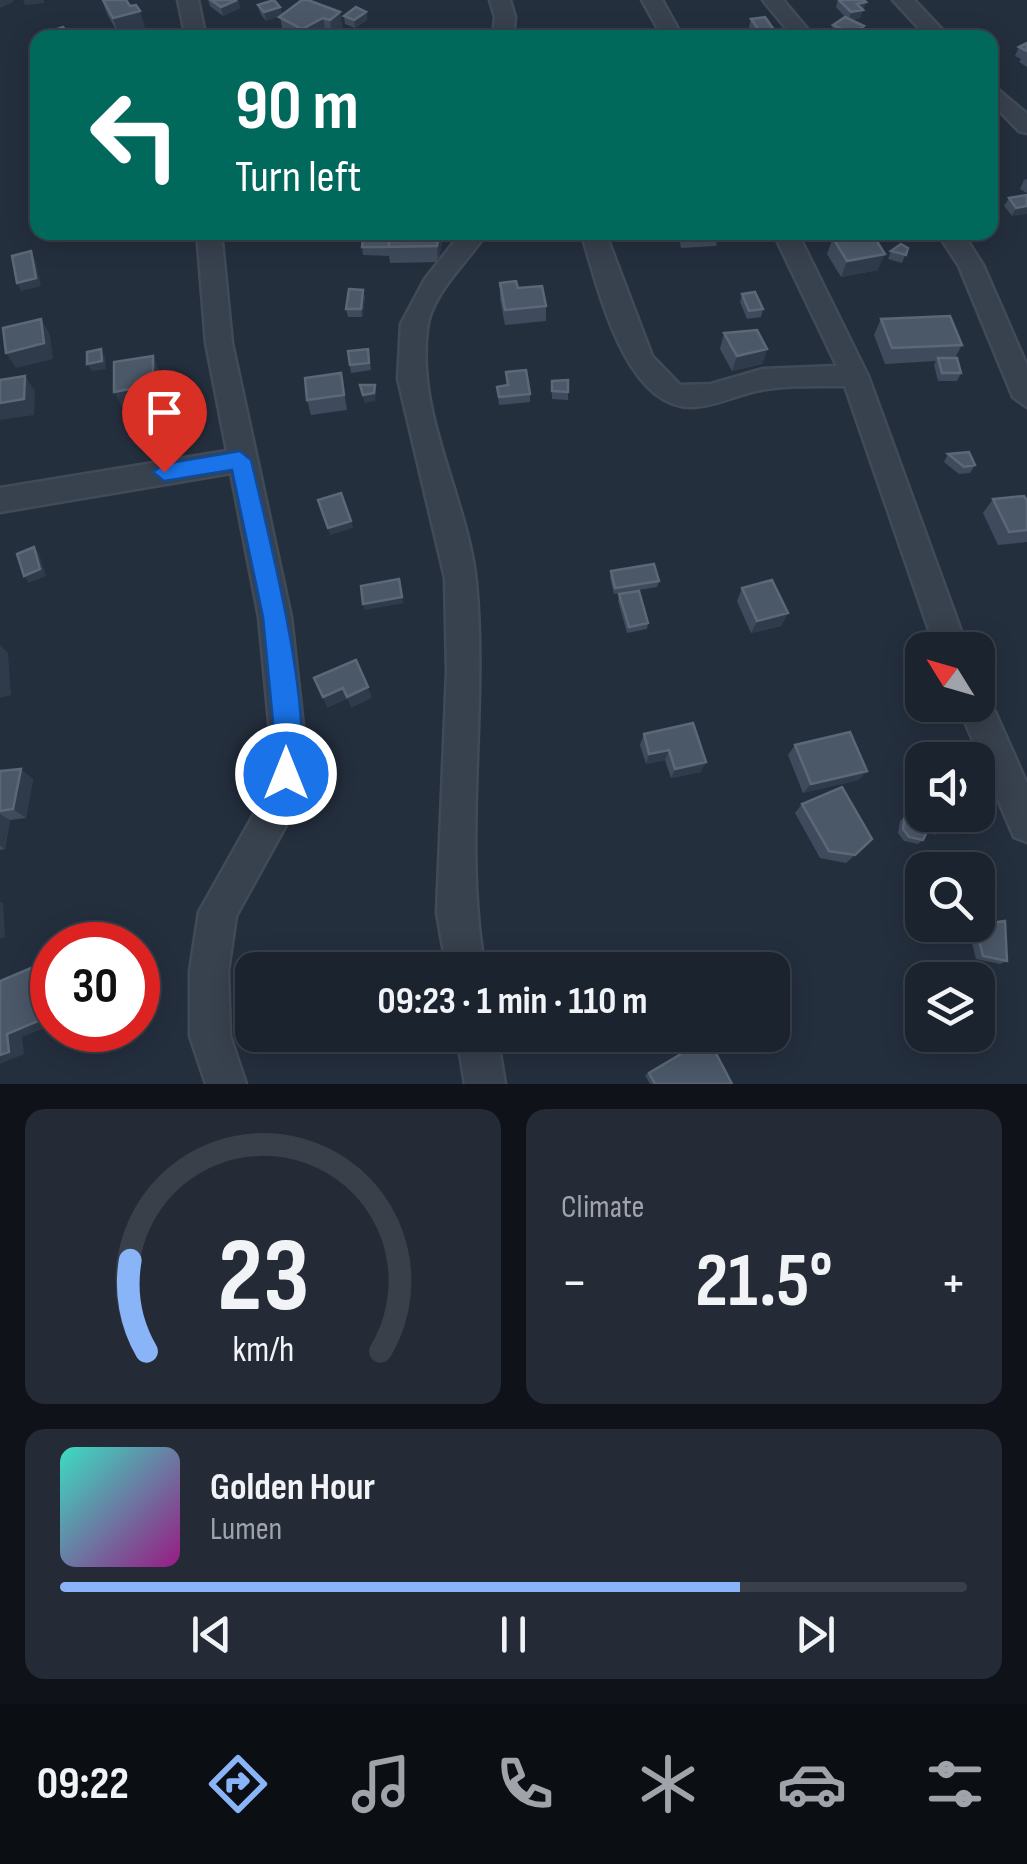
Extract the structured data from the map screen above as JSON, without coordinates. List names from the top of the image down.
{
  "north": "top left",
  "page": {
    "turn": ["90 m", "Turn left"],
    "limit": "30",
    "trip": "09:23 · 1 min · 110 m",
    "tile": "Climate",
    "heat": ["−", "21.5°", "+"],
    "song": ["Golden Hour", "Lumen"],
    "tabs": "09:22",
    "gauge": ["23", "km/h"]
  }
}
